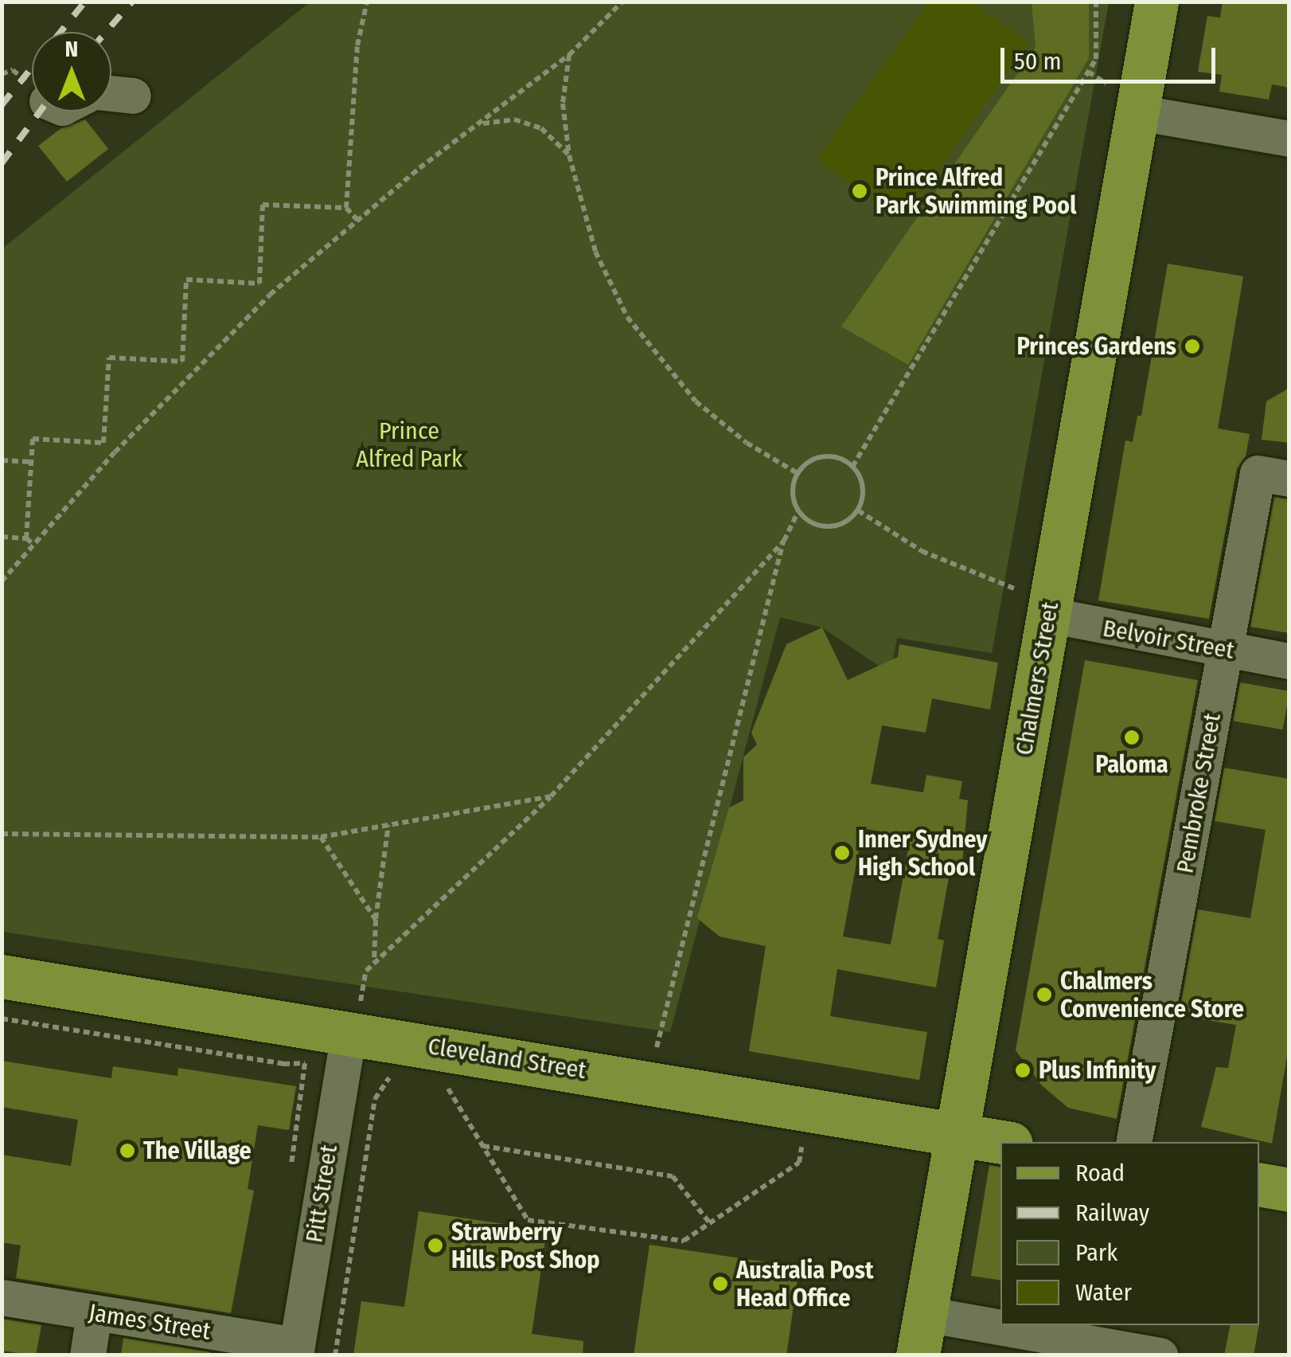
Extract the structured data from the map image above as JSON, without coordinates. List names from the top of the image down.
{
  "streets": {
    "main road": ["Chalmers Street", "Cleveland Street"],
    "street": [
      "Belvoir Street",
      "Pembroke Street",
      "Pitt Street",
      "James Street"
    ]
  },
  "crossings": [
    ["Belvoir Street", "Chalmers Street"],
    ["Belvoir Street", "Pembroke Street"],
    ["Chalmers Street", "Cleveland Street"],
    ["Cleveland Street", "Pitt Street"],
    ["Pitt Street", "James Street"]
  ],
  "parks": ["Prince Alfred Park"],
  "places": [
    "Prince Alfred Park Swimming Pool",
    "Princes Gardens",
    "Paloma",
    "Inner Sydney High School",
    "Chalmers Convenience Store",
    "Plus Infinity",
    "The Village",
    "Strawberry Hills Post Shop",
    "Australia Post Head Office"
  ],
  "legend": [
    "Road",
    "Railway",
    "Park",
    "Water"
  ],
  "scale_bar": "50 m",
  "north": "top"
}
